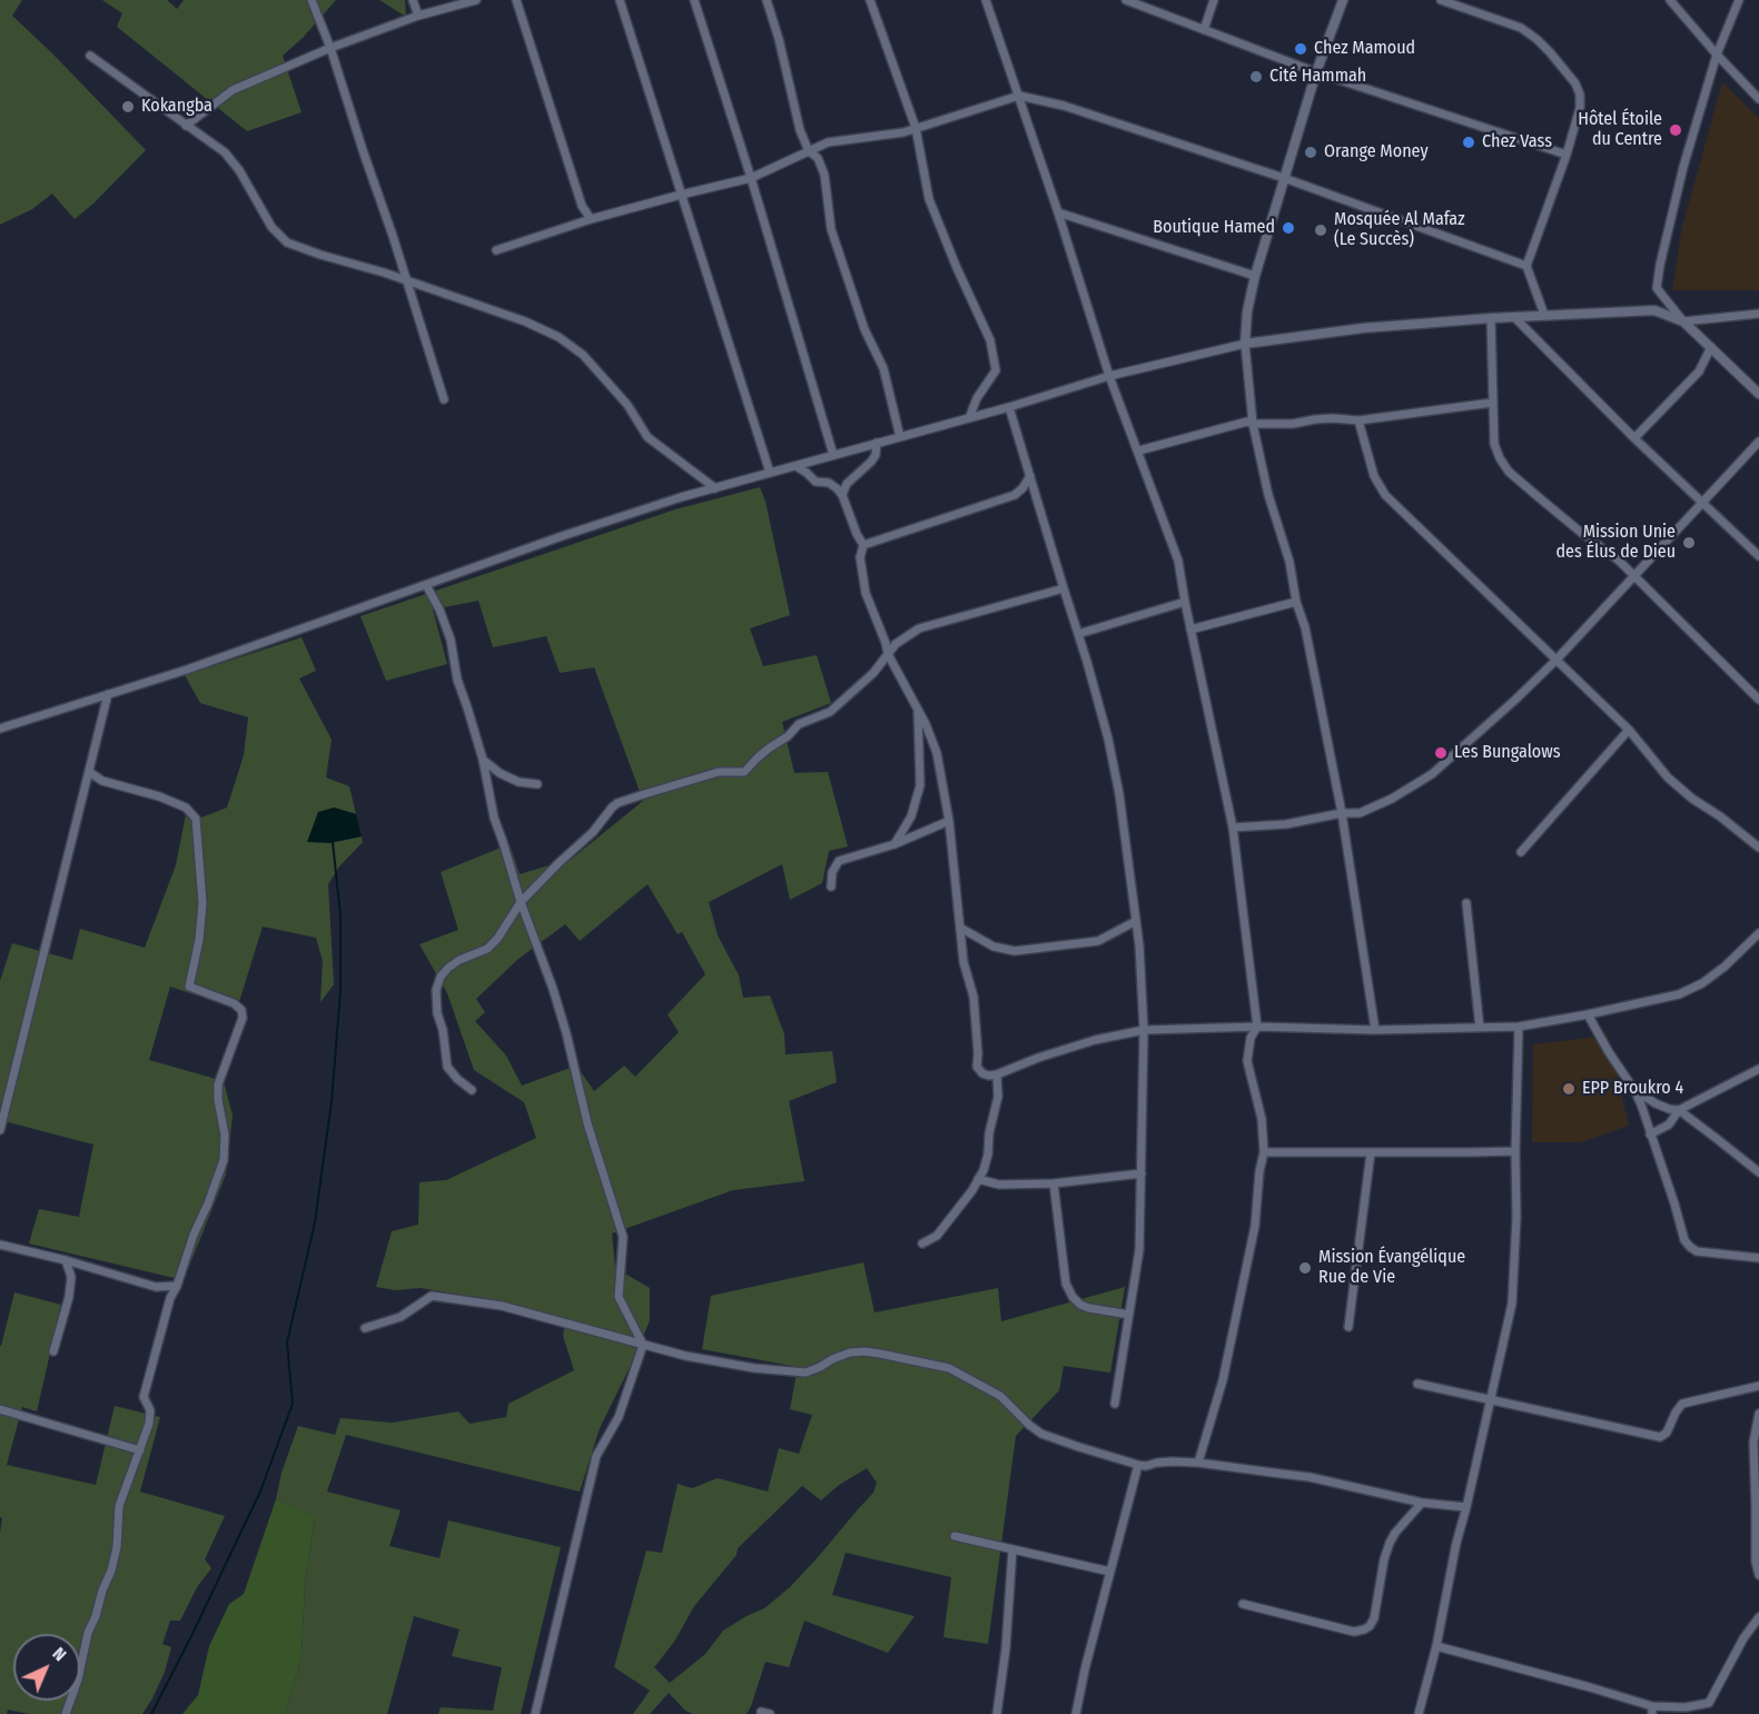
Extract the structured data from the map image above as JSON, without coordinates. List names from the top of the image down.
{
  "places": [
    "Chez Mamoud",
    "Cité Hammah",
    "Kokangba",
    "Hôtel Étoile du Centre",
    "Chez Vass",
    "Orange Money",
    "Boutique Hamed",
    "Mosquée Al Mafaz (Le Succès)",
    "Mission Unie des Élus de Dieu",
    "Les Bungalows",
    "EPP Broukro 4",
    "Mission Évangélique Rue de Vie"
  ],
  "north": "top right"
}
